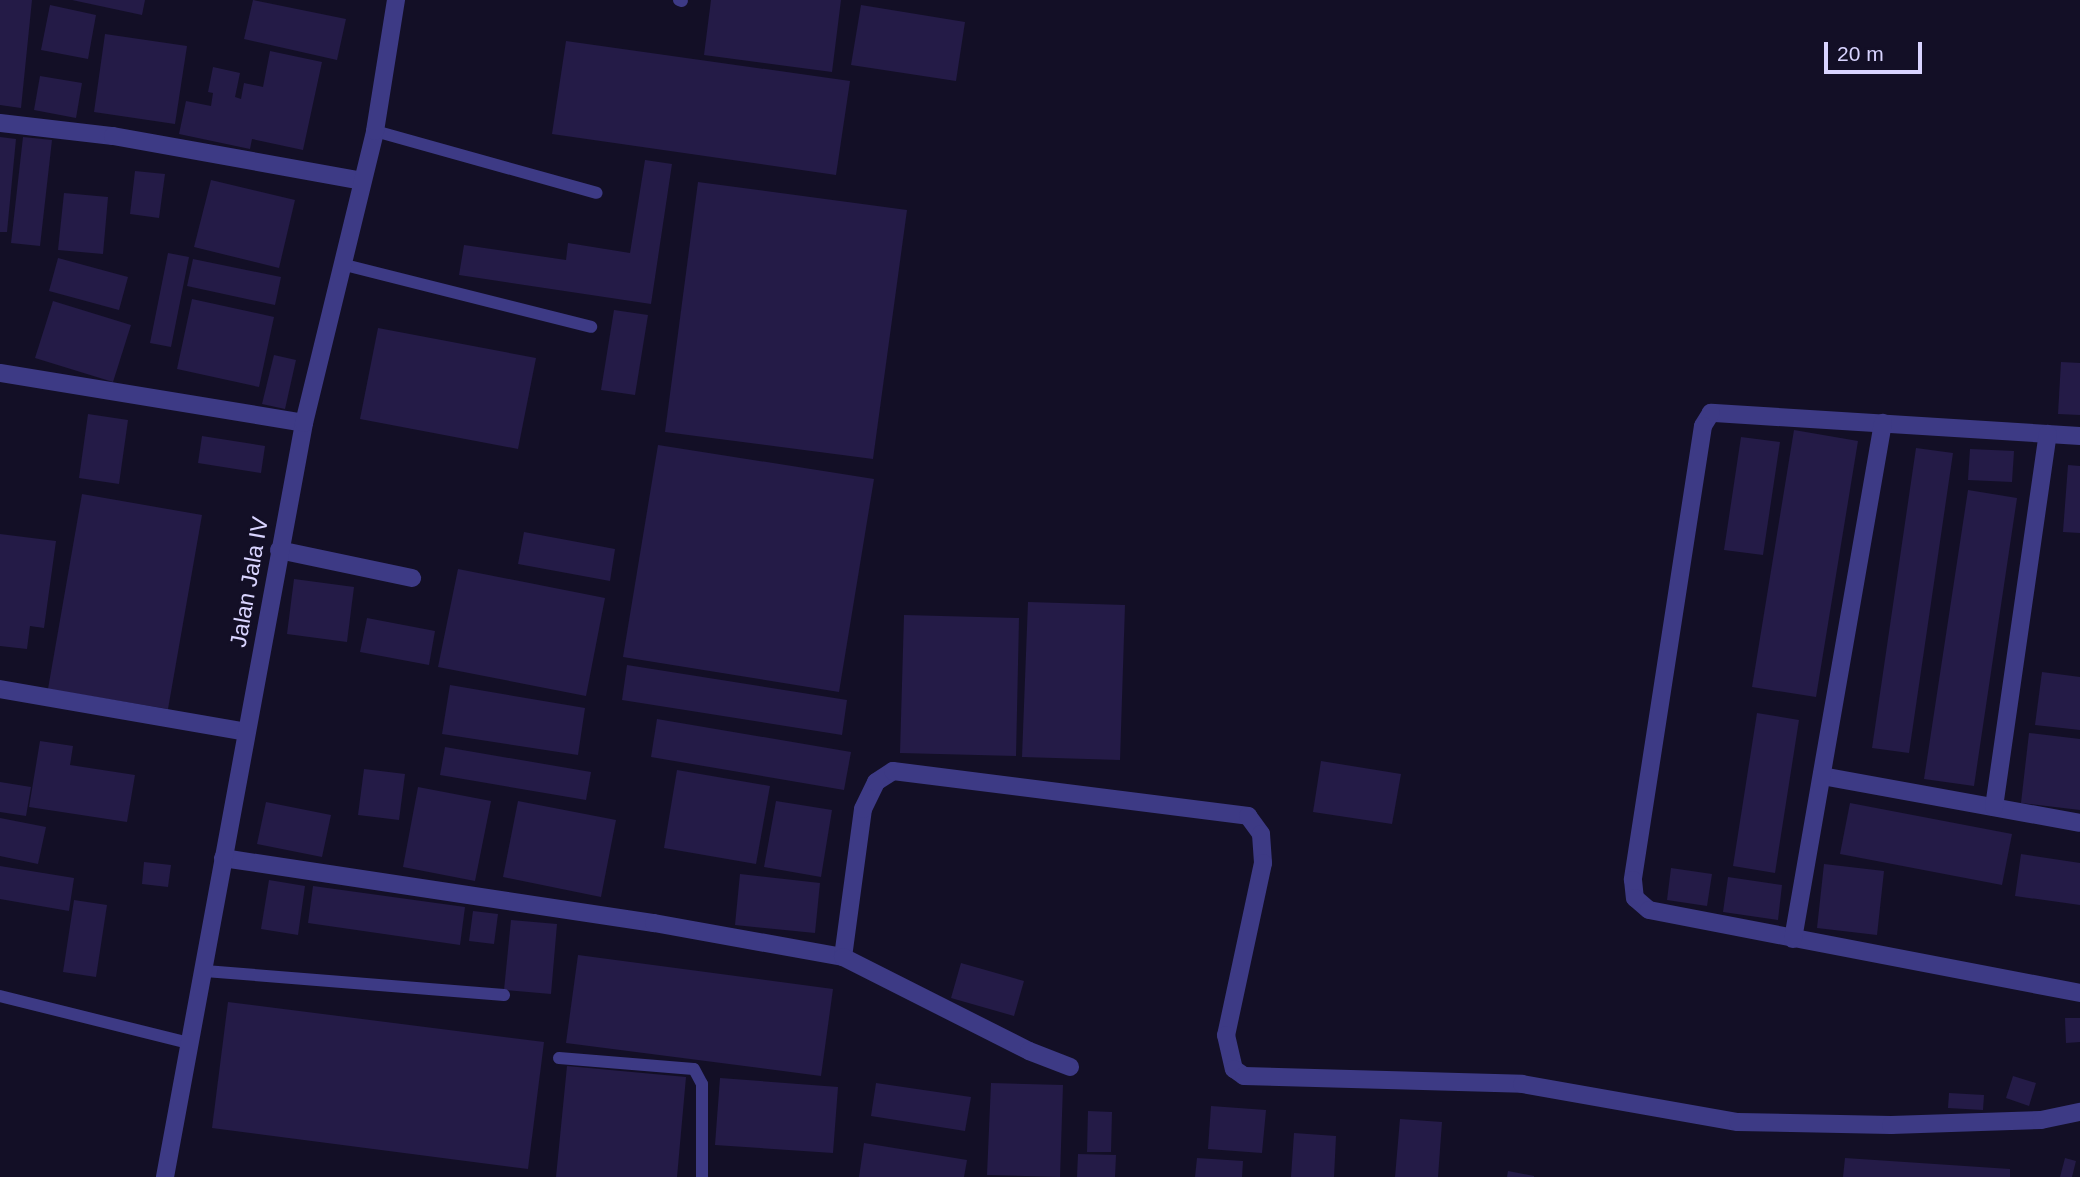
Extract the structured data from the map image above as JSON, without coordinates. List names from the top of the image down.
{
  "streets": {
    "street": ["Jalan Jala IV"]
  },
  "scale_bar": "20 m"
}
